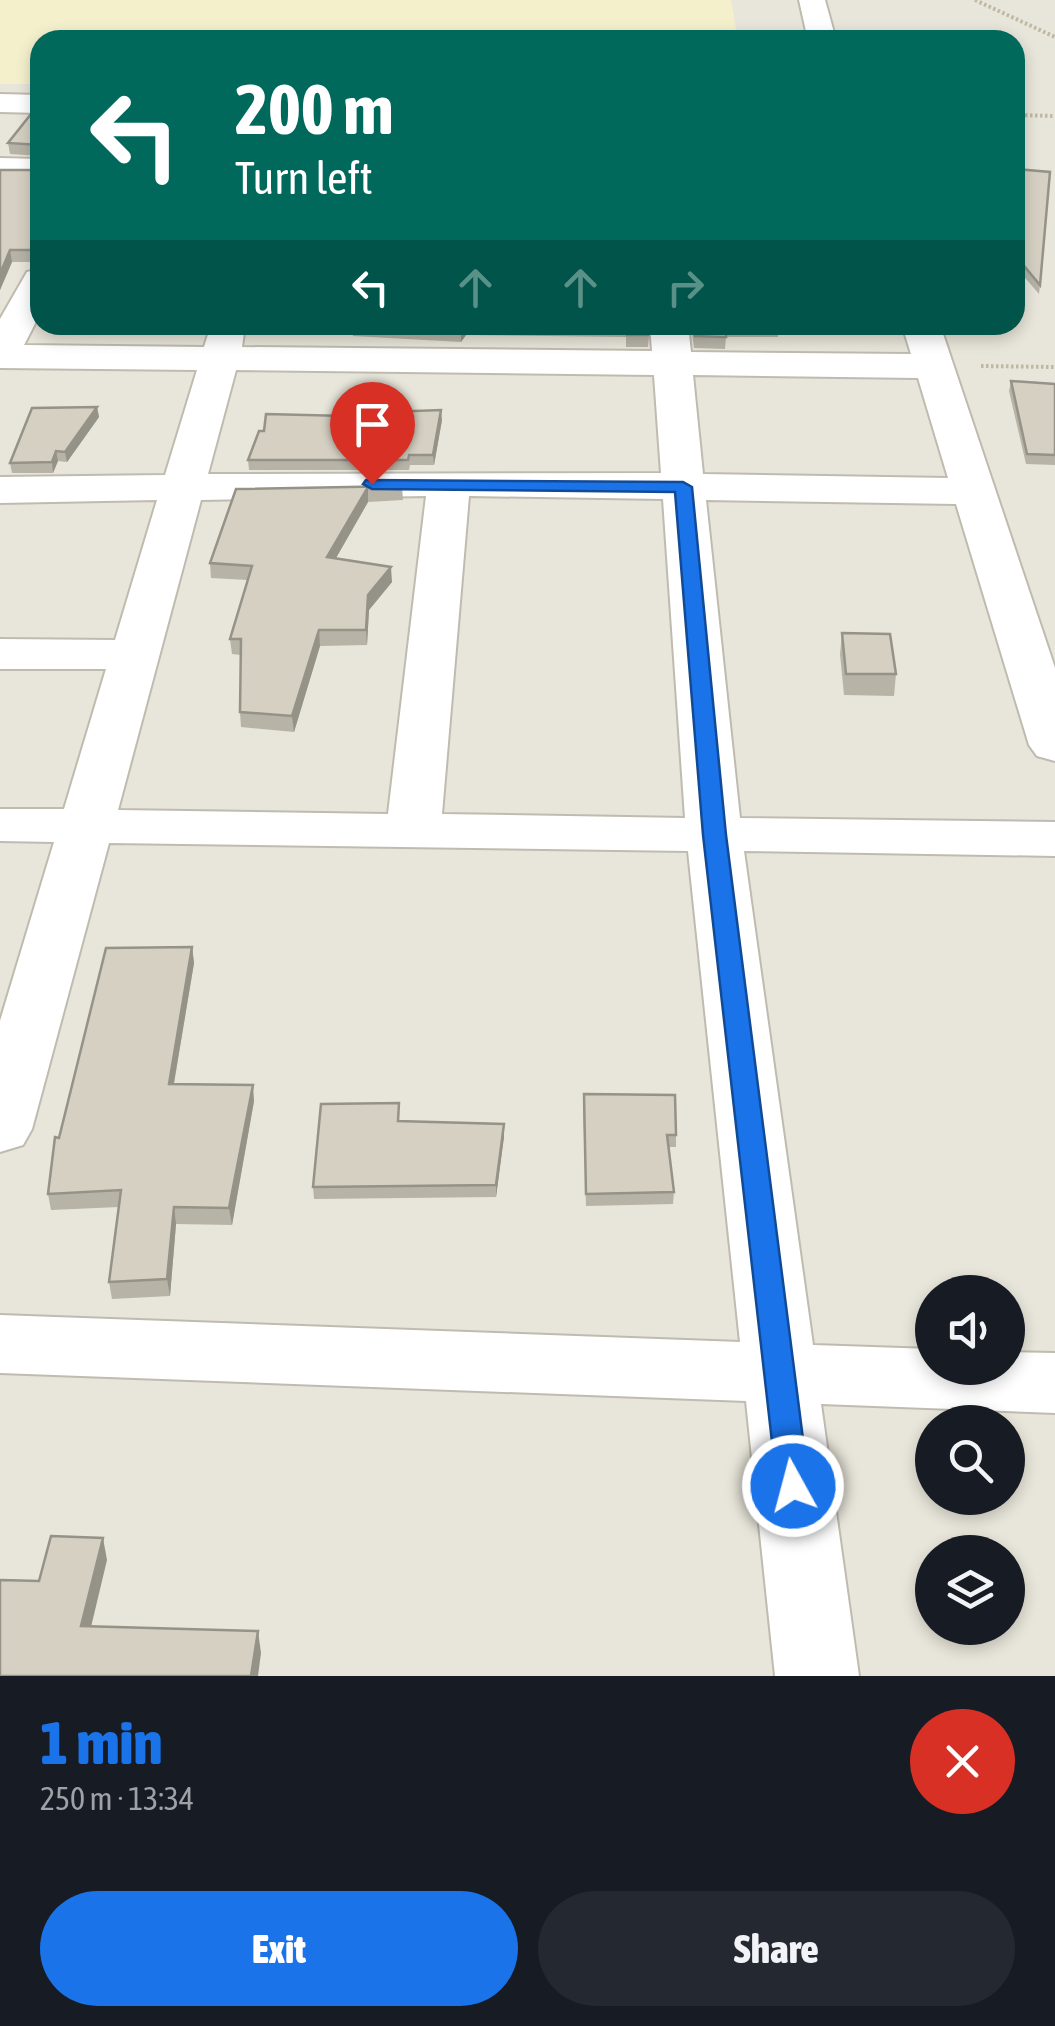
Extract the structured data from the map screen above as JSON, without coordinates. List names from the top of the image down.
{
  "page": {
    "turn": ["200 m", "Turn left"],
    "heading": ["1 min", "250 m · 13:34"],
    "buttons": ["Exit", "Share"]
  }
}
